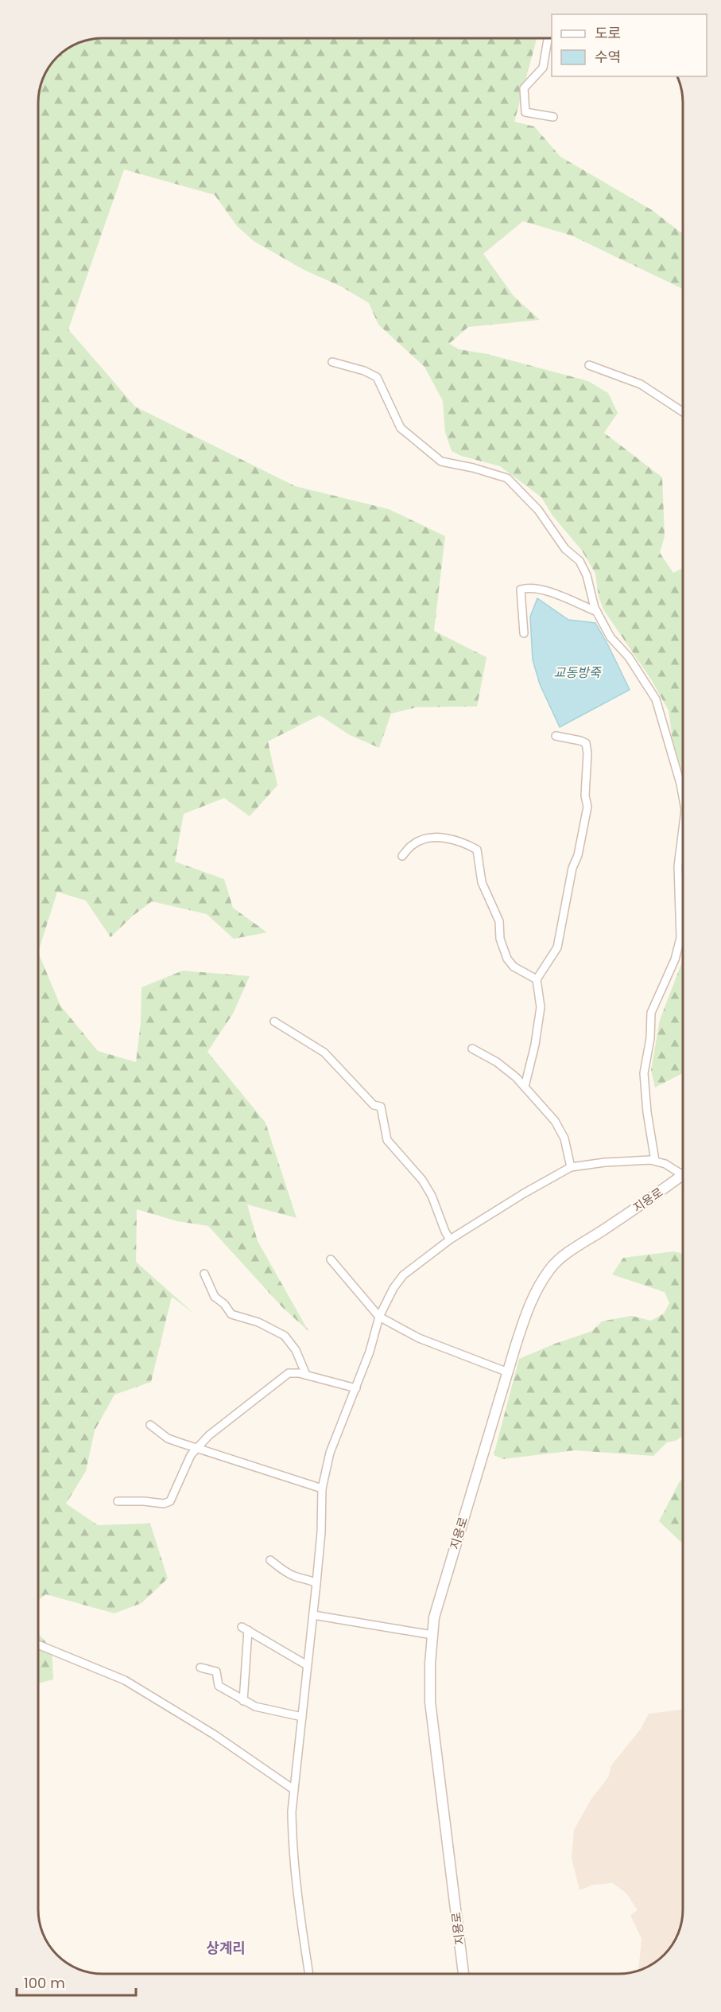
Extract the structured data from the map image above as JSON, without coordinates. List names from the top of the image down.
{
  "streets": {
    "street": ["지용로"]
  },
  "districts": ["상계리"],
  "water": ["교동방죽"],
  "legend": ["도로", "수역"],
  "scale_bar": "100 m"
}
